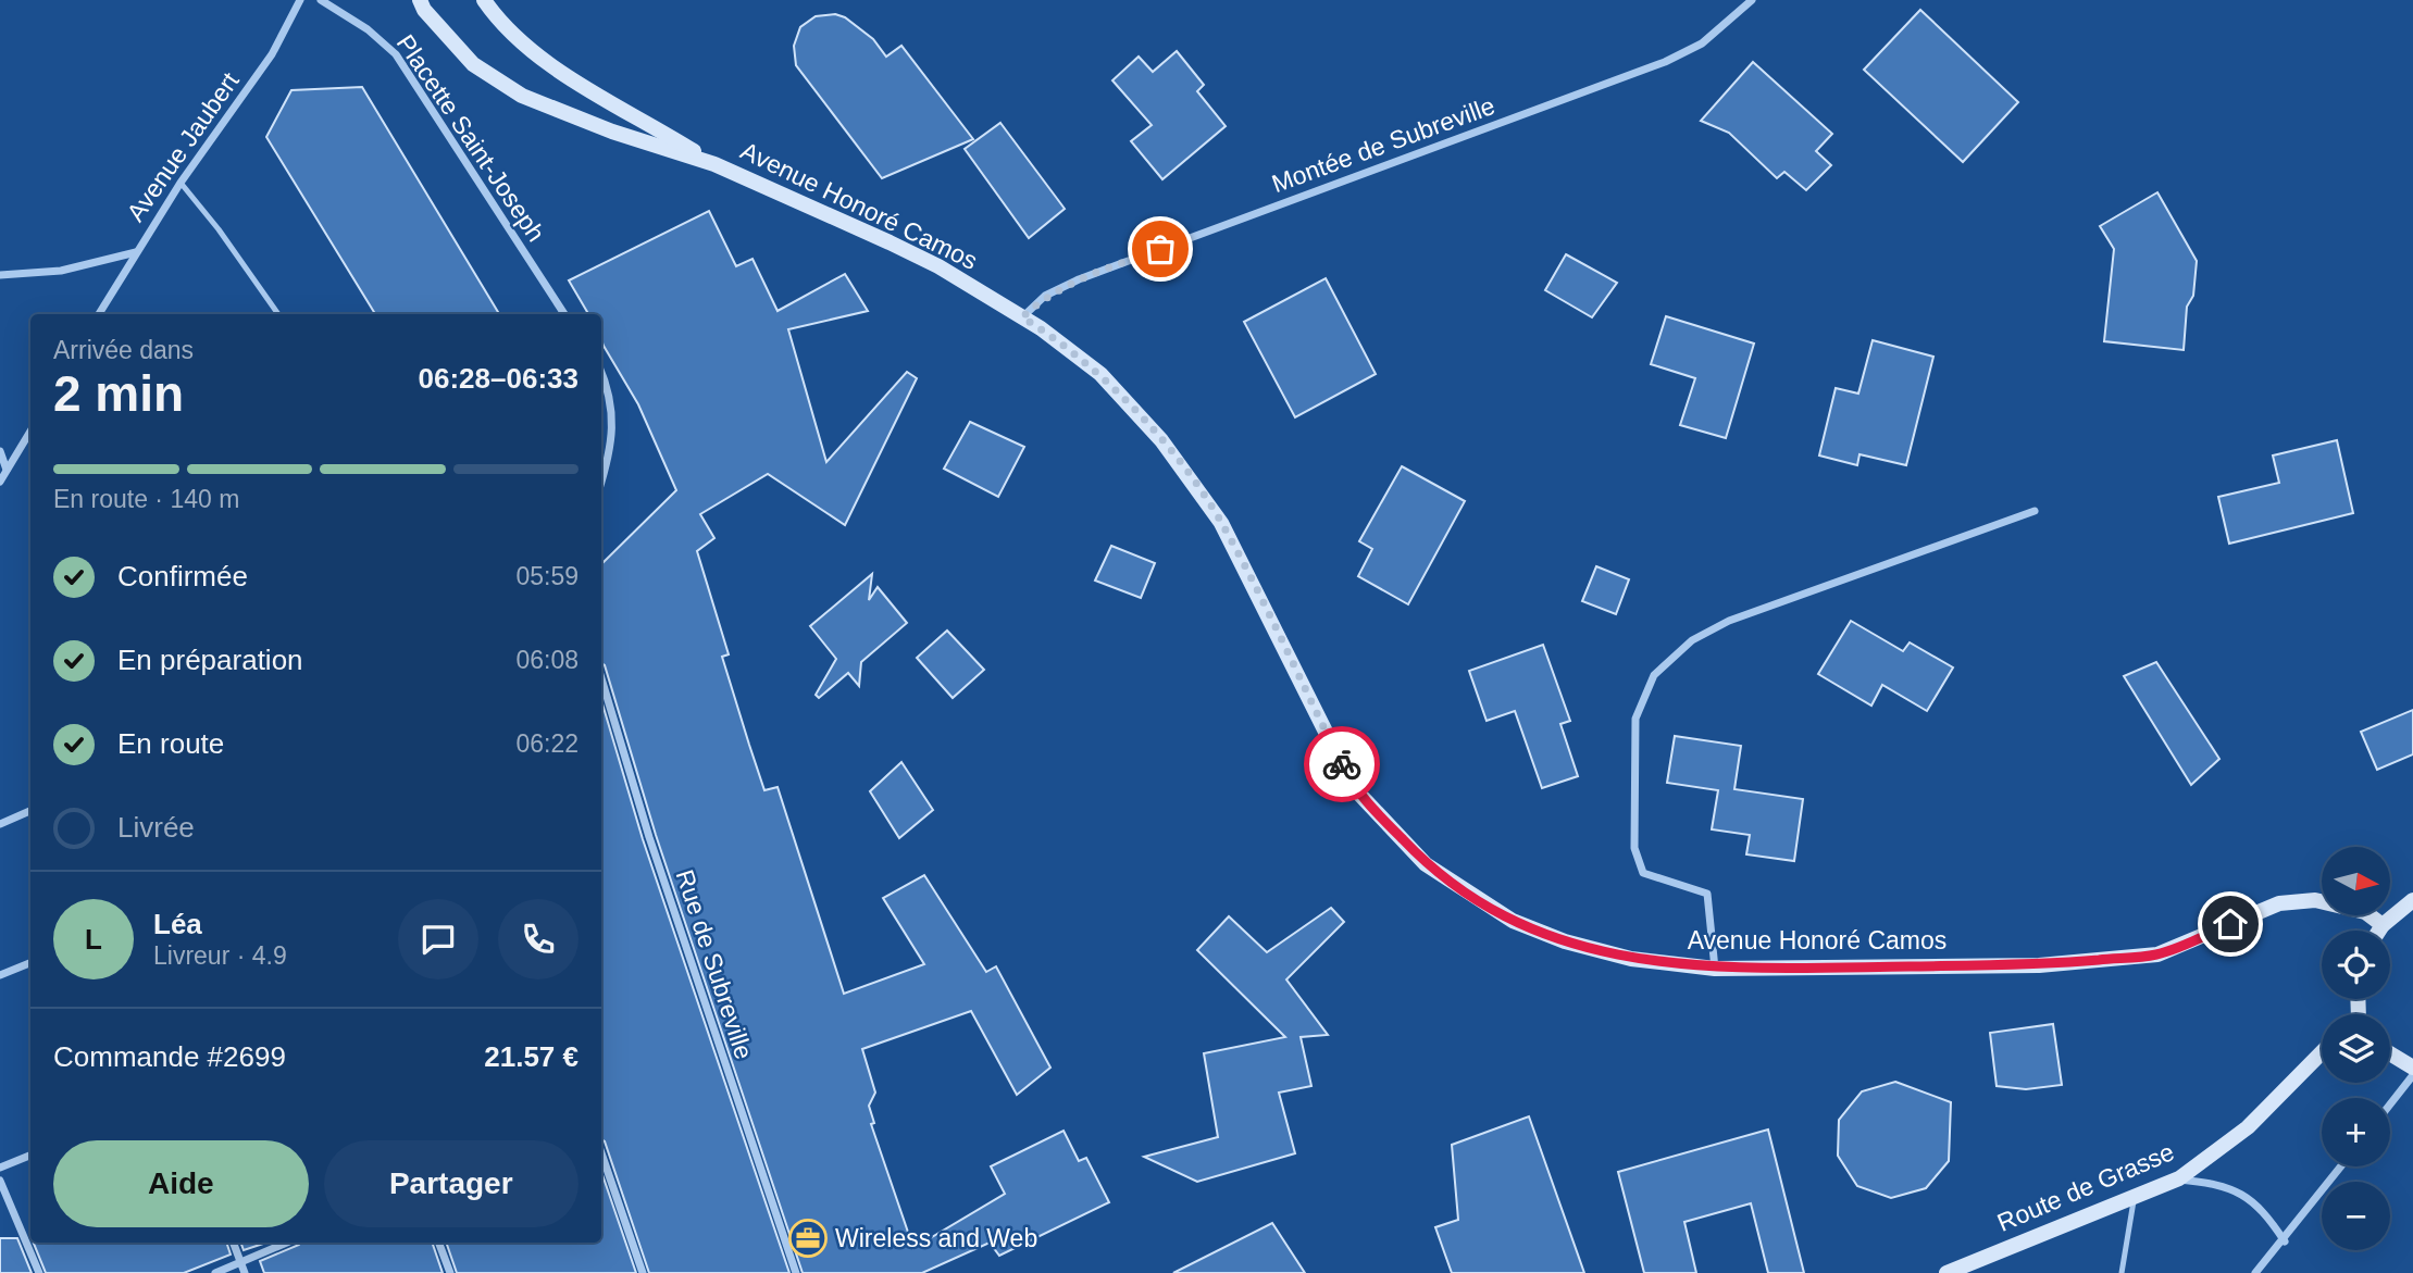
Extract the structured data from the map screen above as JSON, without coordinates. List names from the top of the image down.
{
  "streets": {
    "street": [
      "Placette Saint-Joseph",
      "Montée de Subreville",
      "Avenue Jaubert",
      "Avenue Honoré Camos",
      "Rue de Subreville",
      "Route de Grasse"
    ]
  },
  "crossings": [
    ["Montée de Subreville", "Avenue Honoré Camos"]
  ],
  "places": {
    "office": ["Wireless and Web"]
  },
  "north": "right",
  "page": {
    "heading": ["2 min", "Arrivée dans", "06:28–06:33"],
    "panel": [
      "Léa",
      "Livreur · 4.9",
      "Commande #2699",
      "21.57 €"
    ],
    "bar": "En route · 140 m",
    "list": [
      ["Confirmée", "05:59"],
      ["En préparation", "06:08"],
      ["En route", "06:22"],
      "Livrée"
    ],
    "map_buttons": ["+", "−"],
    "round": "L",
    "buttons": ["Aide", "Partager"]
  }
}
